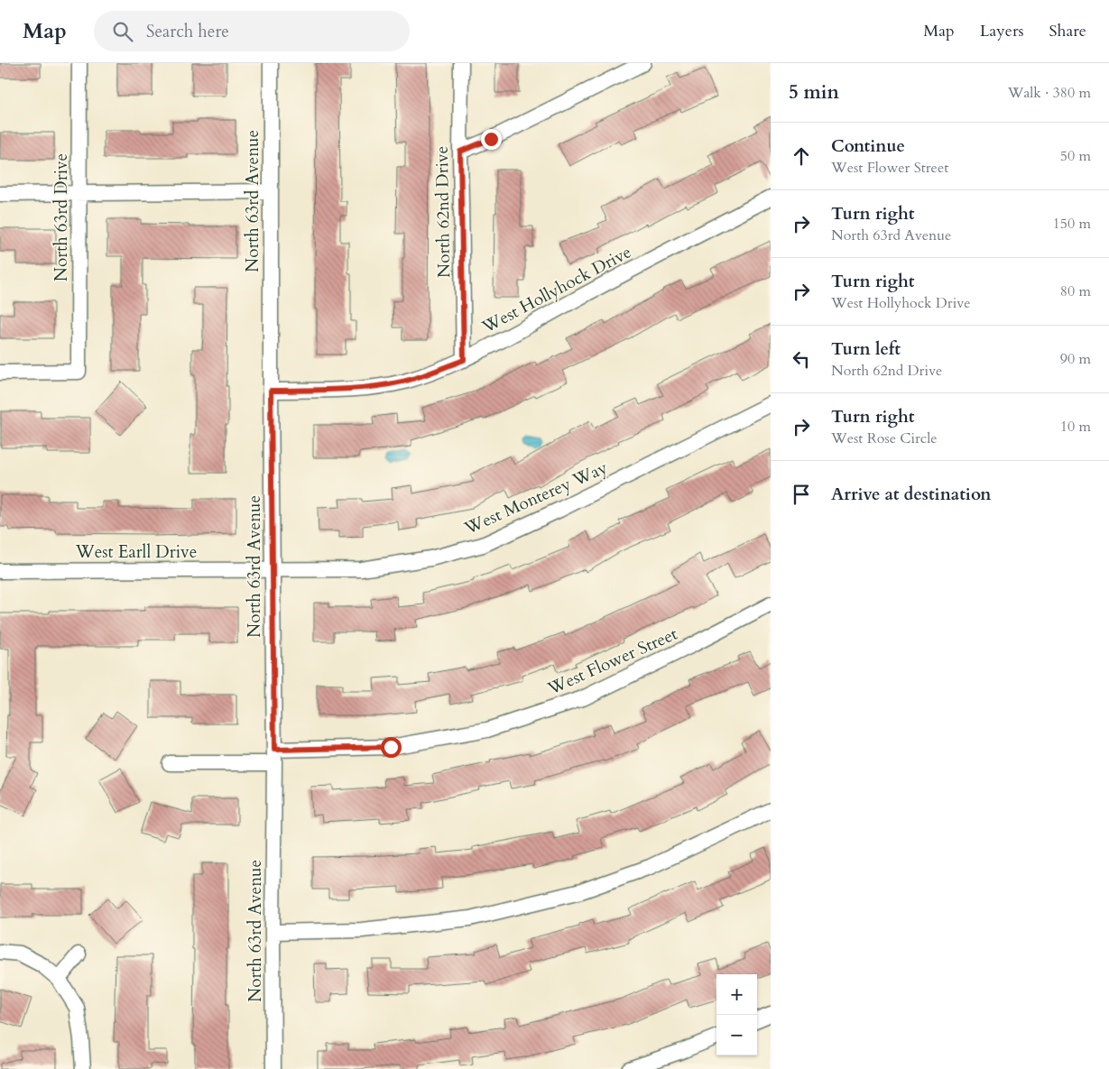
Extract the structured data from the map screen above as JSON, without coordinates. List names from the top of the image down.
{
  "streets": {
    "street": [
      "North 63rd Avenue",
      "North 62nd Drive",
      "North 63rd Drive",
      "West Hollyhock Drive",
      "West Monterey Way",
      "West Earll Drive",
      "West Flower Street"
    ]
  },
  "crossings": [
    ["North 63rd Avenue", "West Hollyhock Drive"],
    ["North 63rd Avenue", "West Monterey Way"],
    ["North 63rd Avenue", "West Earll Drive"],
    ["North 63rd Avenue", "West Flower Street"],
    ["North 62nd Drive", "West Hollyhock Drive"],
    ["West Monterey Way", "West Earll Drive"]
  ],
  "page": {
    "header": "Map",
    "search": "Search here",
    "nav": ["Map", "Layers", "Share"],
    "heading": ["5 min", "Walk · 380 m"],
    "list": [
      ["Continue", "West Flower Street", "50 m"],
      ["Turn right", "North 63rd Avenue", "150 m"],
      ["Turn right", "West Hollyhock Drive", "80 m"],
      ["Turn left", "North 62nd Drive", "90 m"],
      ["Turn right", "West Rose Circle", "10 m"],
      "Arrive at destination"
    ],
    "map_buttons": ["+", "−"]
  }
}
